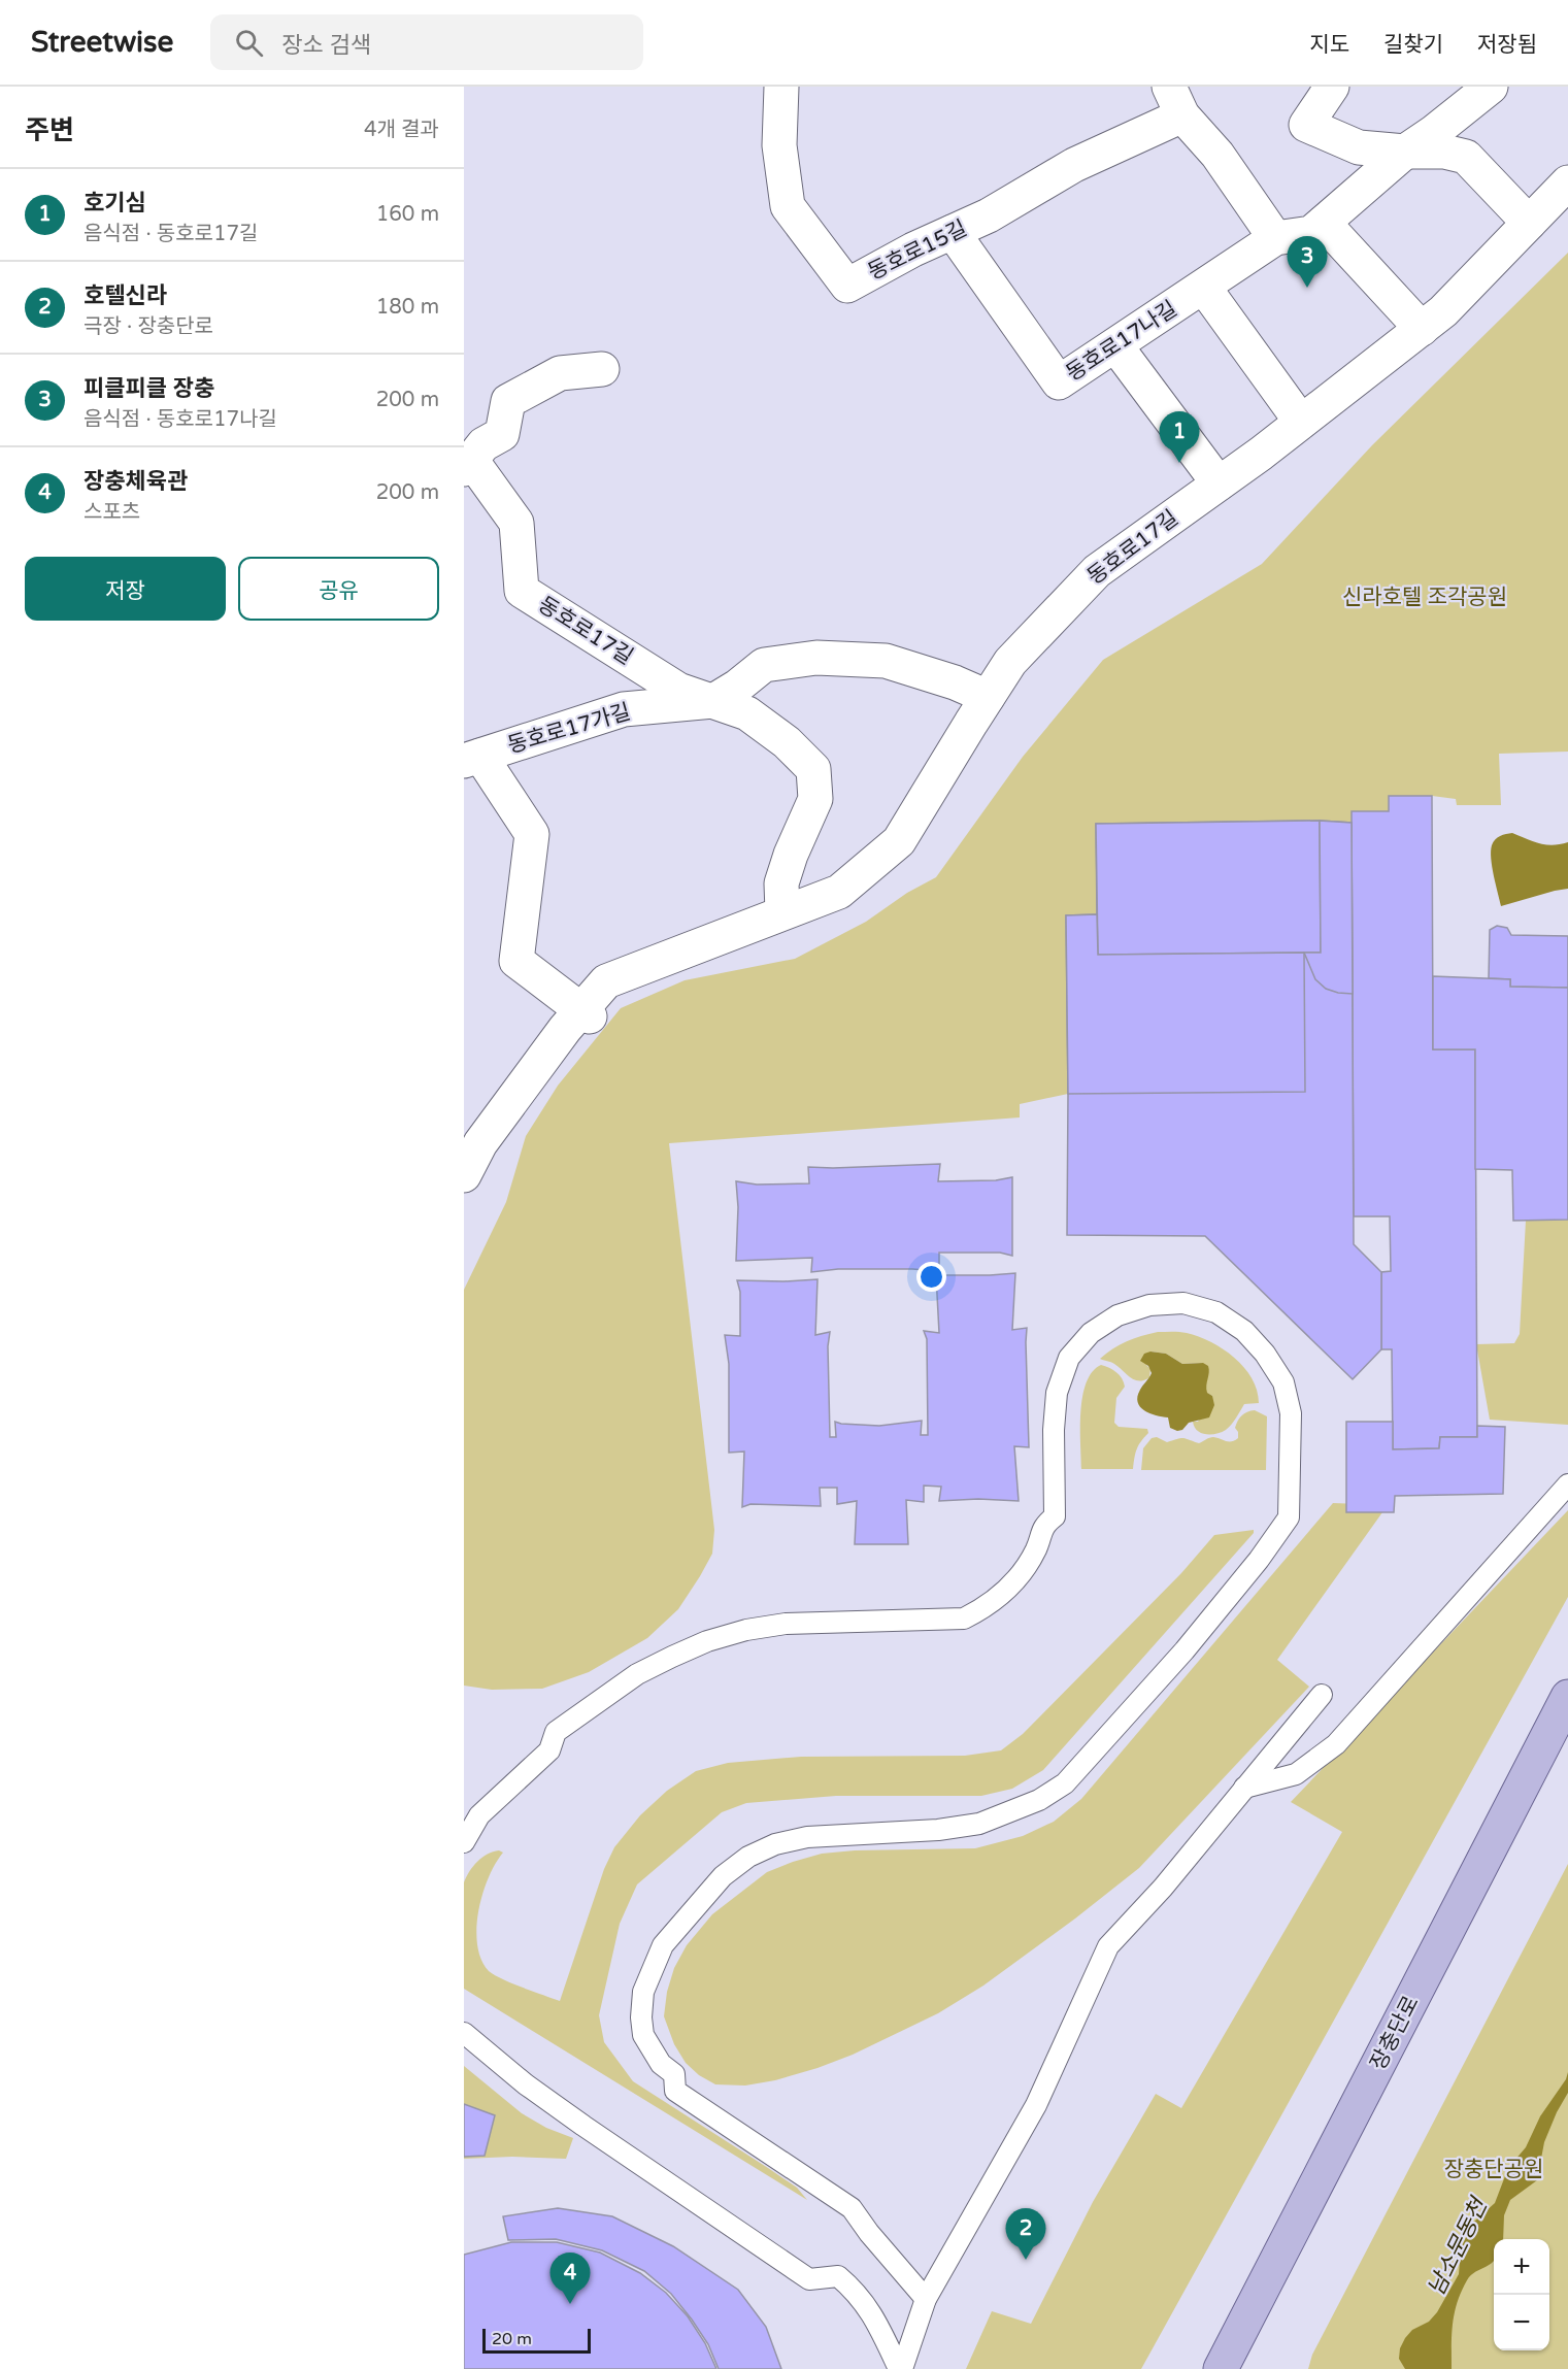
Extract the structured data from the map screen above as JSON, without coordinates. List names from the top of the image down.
{
  "streets": {
    "main road": ["장충단로"],
    "street": [
      "동호로15길",
      "동호로17나길",
      "동호로17길",
      "동호로17가길"
    ]
  },
  "crossings": [
    ["동호로15길", "동호로17나길"],
    ["동호로17길", "동호로17가길"]
  ],
  "water": ["남소문동천"],
  "parks": ["신라호텔 조각공원", "장충단공원"],
  "scale_bar": "20 m",
  "page": {
    "header": "Streetwise",
    "search": "장소 검색",
    "nav": ["지도", "길찾기", "저장됨"],
    "heading": ["주변", "4개 결과"],
    "list": [
      {
        "mark": "1",
        "name": "호기심",
        "note": "음식점 · 동호로17길",
        "value": "160 m"
      },
      {
        "mark": "2",
        "name": "호텔신라",
        "note": "극장 · 장충단로",
        "value": "180 m"
      },
      {
        "mark": "3",
        "name": "피클피클 장충",
        "note": "음식점 · 동호로17나길",
        "value": "200 m"
      },
      {
        "mark": "4",
        "name": "장충체육관",
        "note": "스포츠",
        "value": "200 m"
      }
    ],
    "pins": [
      "3",
      "1",
      "2",
      "4"
    ],
    "buttons": ["저장", "공유"],
    "map_buttons": ["+", "−"],
    "scale": "20 m"
  }
}
